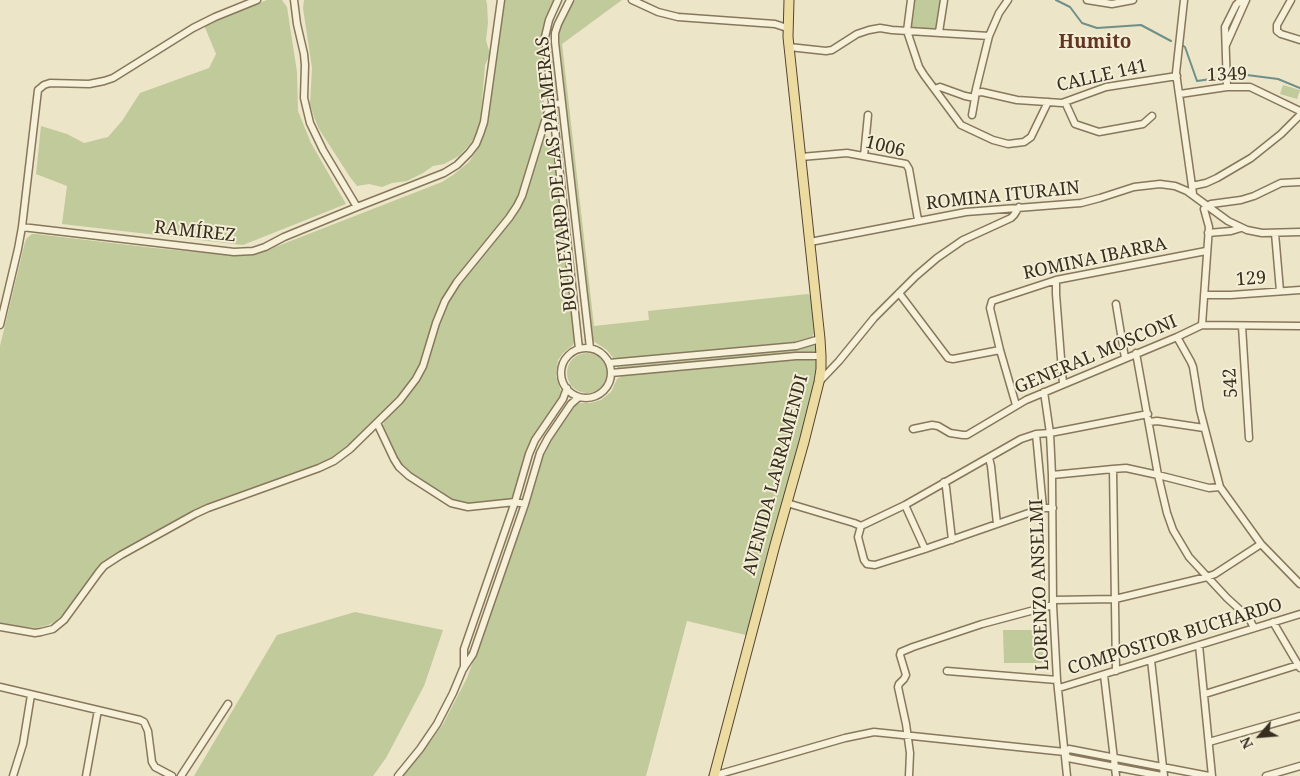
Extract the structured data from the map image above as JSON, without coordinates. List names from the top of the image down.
{
  "streets": {
    "main road": ["AVENIDA LARRAMENDI"],
    "street": [
      "1349",
      "CALLE 141",
      "1006",
      "BOULEVARD DE LAS PALMERAS",
      "ROMINA ITURAIN",
      "RAMÍREZ",
      "ROMINA IBARRA",
      "129",
      "GENERAL MOSCONI",
      "542",
      "LORENZO ANSELMI",
      "COMPOSITOR BUCHARDO"
    ]
  },
  "crossings": [
    ["1006", "ROMINA ITURAIN"],
    ["1006", "AVENIDA LARRAMENDI"],
    ["ROMINA ITURAIN", "AVENIDA LARRAMENDI"],
    ["GENERAL MOSCONI", "542"],
    ["GENERAL MOSCONI", "LORENZO ANSELMI"],
    ["LORENZO ANSELMI", "COMPOSITOR BUCHARDO"]
  ],
  "districts": ["Humito"],
  "north": "bottom left"
}
